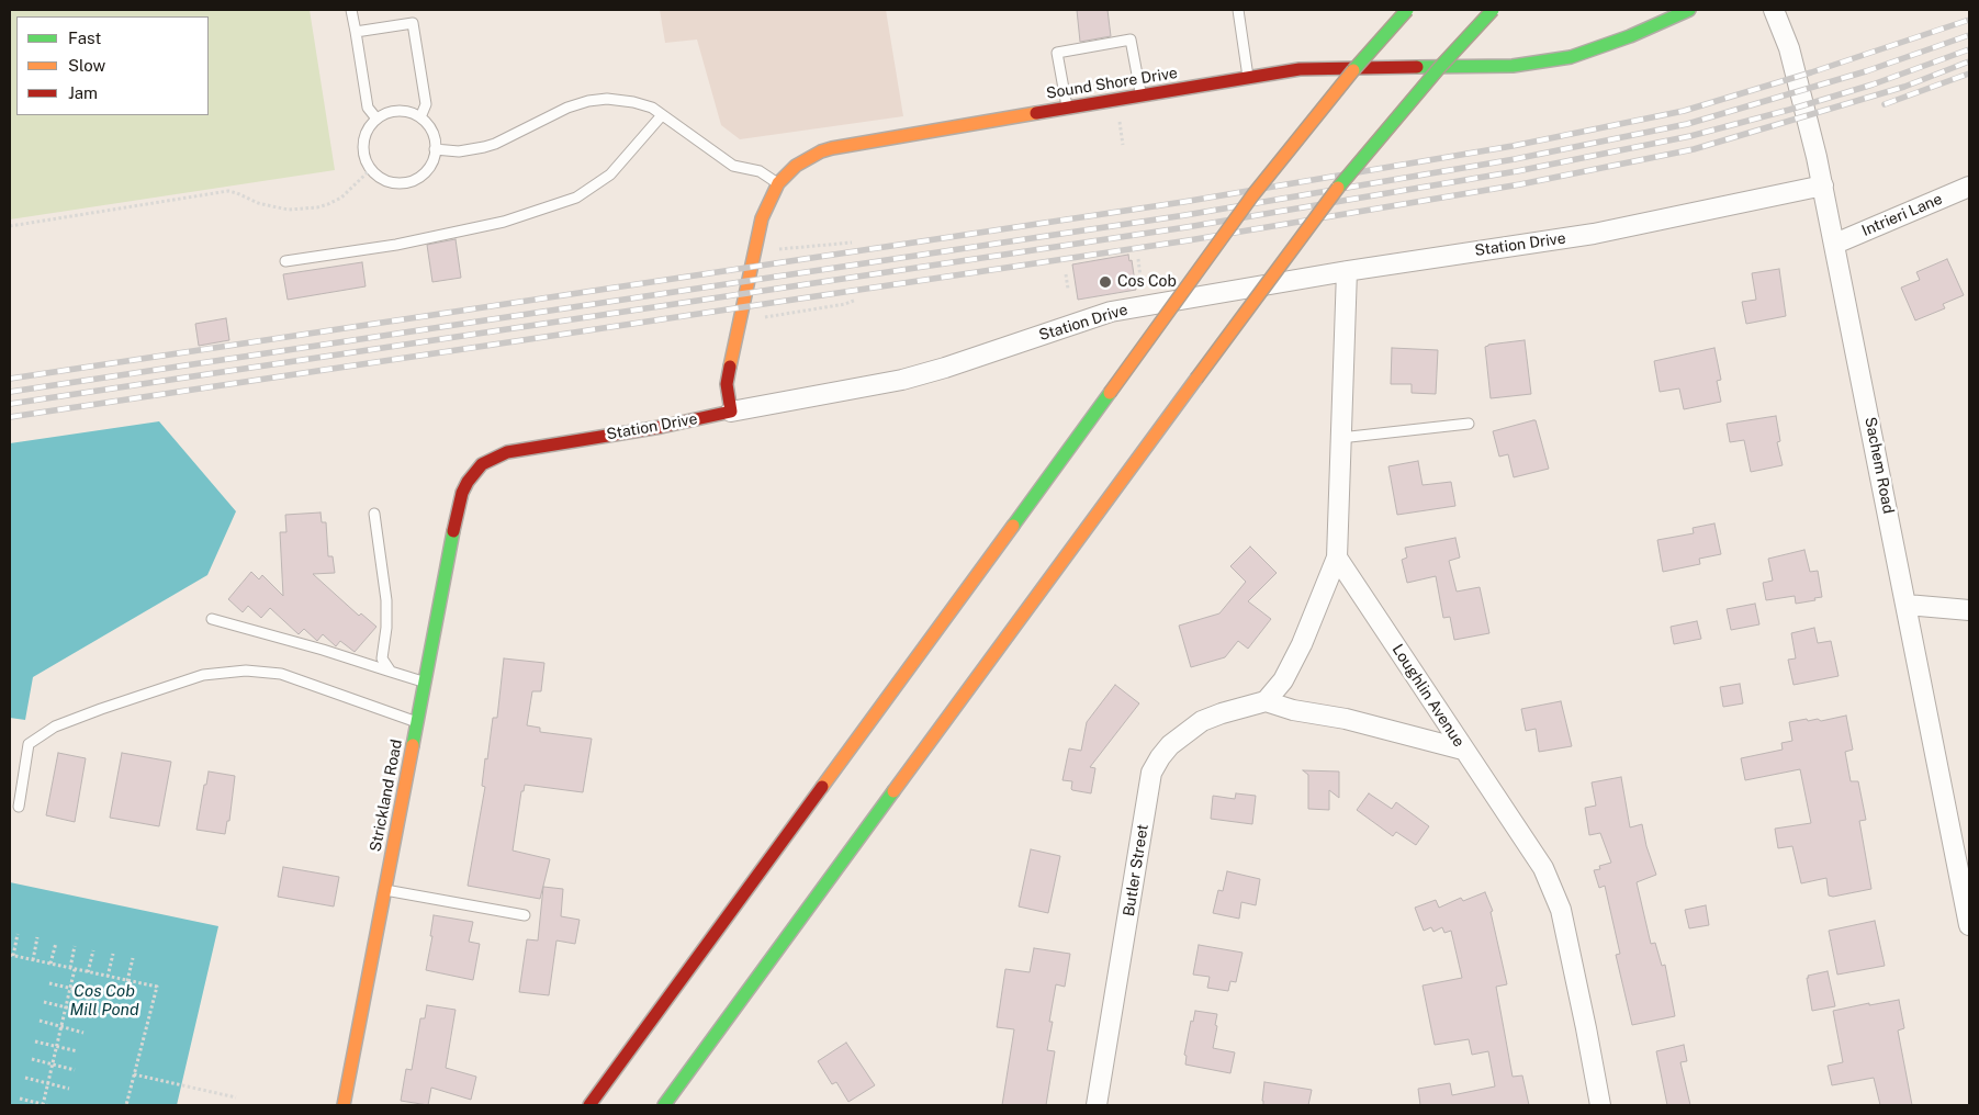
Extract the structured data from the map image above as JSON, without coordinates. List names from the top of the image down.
{
  "streets": {
    "main road": ["Sound Shore Drive", "Station Drive", "Strickland Road"],
    "street": [
      "Intrieri Lane",
      "Sachem Road",
      "Loughlin Avenue",
      "Butler Street"
    ]
  },
  "crossings": [
    ["Sound Shore Drive", "Station Drive"],
    ["Intrieri Lane", "Sachem Road"],
    ["Station Drive", "Sachem Road"],
    ["Station Drive", "Strickland Road"]
  ],
  "water": ["Cos Cob Mill Pond"],
  "places": ["Cos Cob"],
  "legend": ["Fast", "Slow", "Jam"]
}
